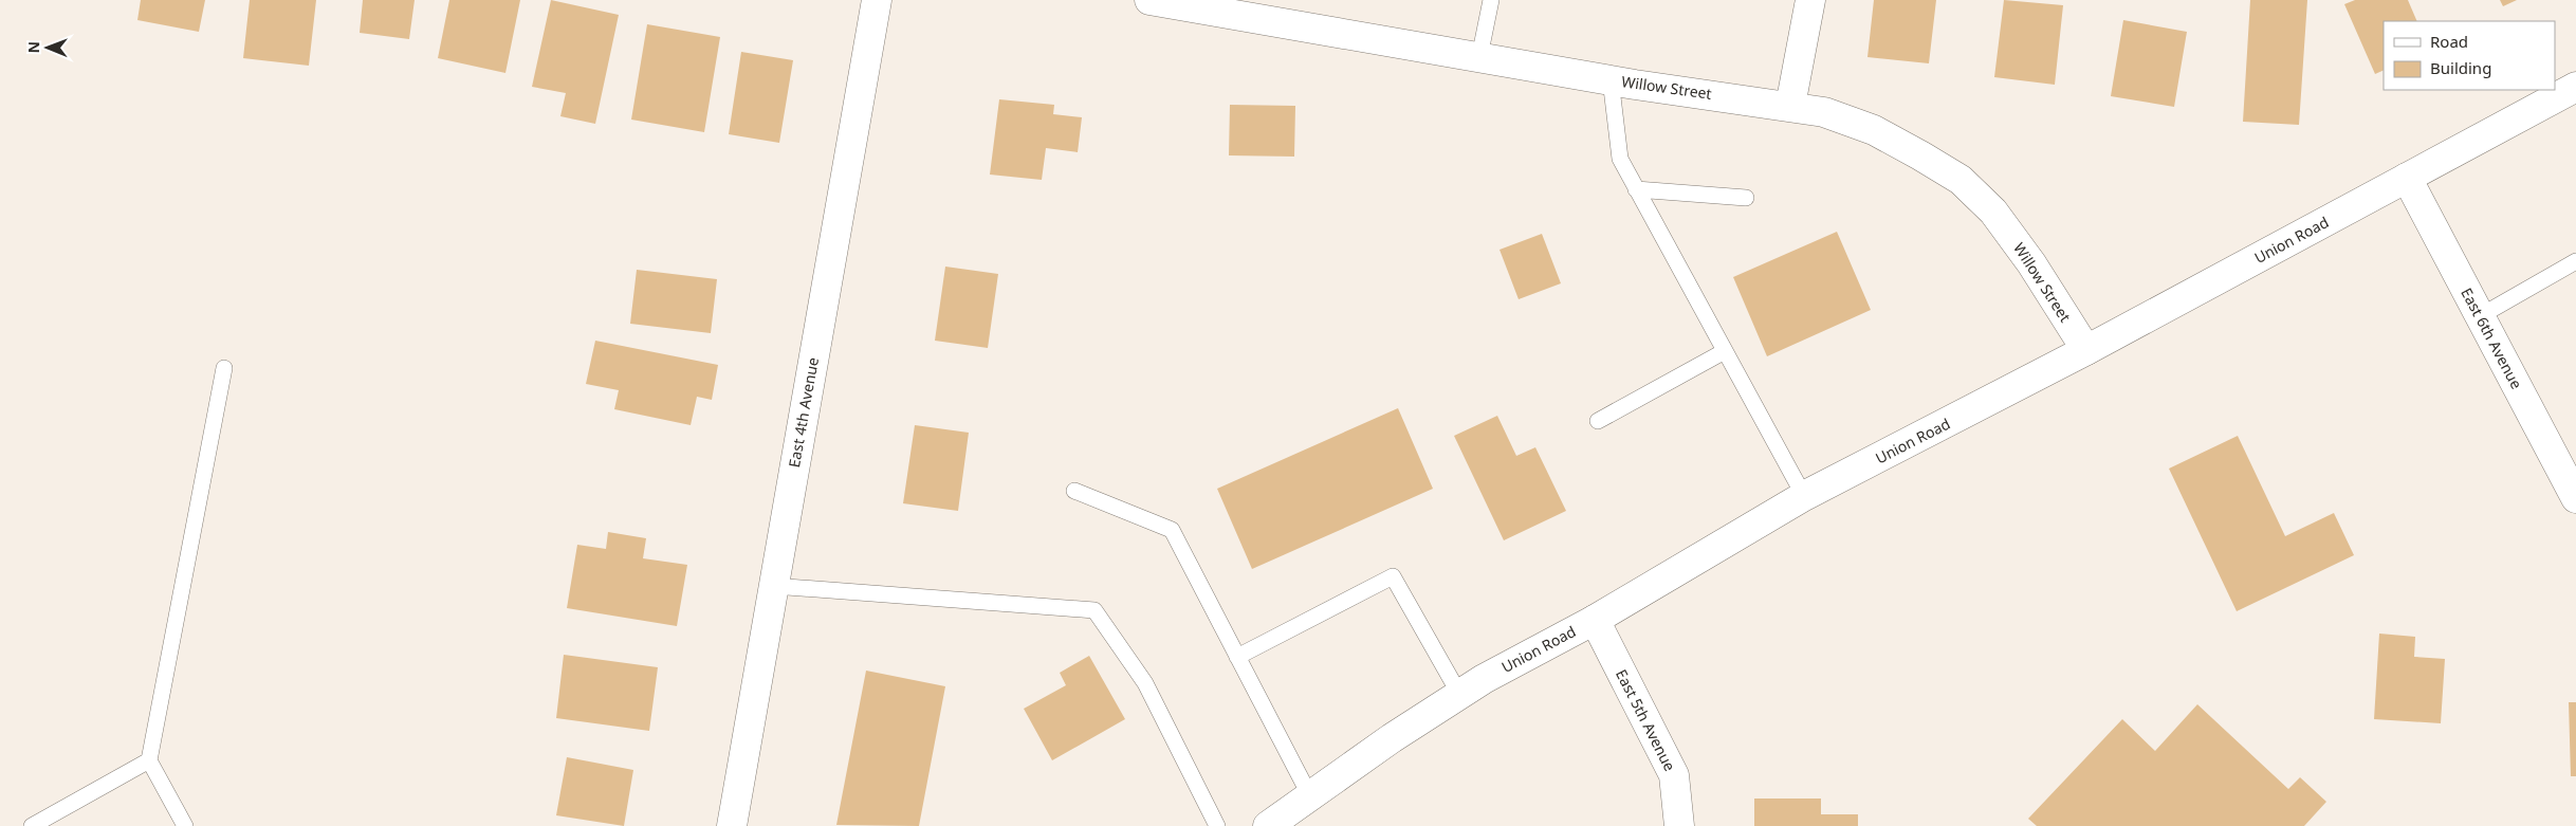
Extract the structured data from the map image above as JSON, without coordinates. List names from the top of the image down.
{
  "streets": {
    "street": [
      "Willow Street",
      "Union Road",
      "East 6th Avenue",
      "East 4th Avenue",
      "East 5th Avenue"
    ]
  },
  "crossings": [
    ["Willow Street", "Union Road"],
    ["Union Road", "East 6th Avenue"],
    ["Union Road", "East 5th Avenue"]
  ],
  "legend": ["Road", "Building"],
  "north": "left"
}
